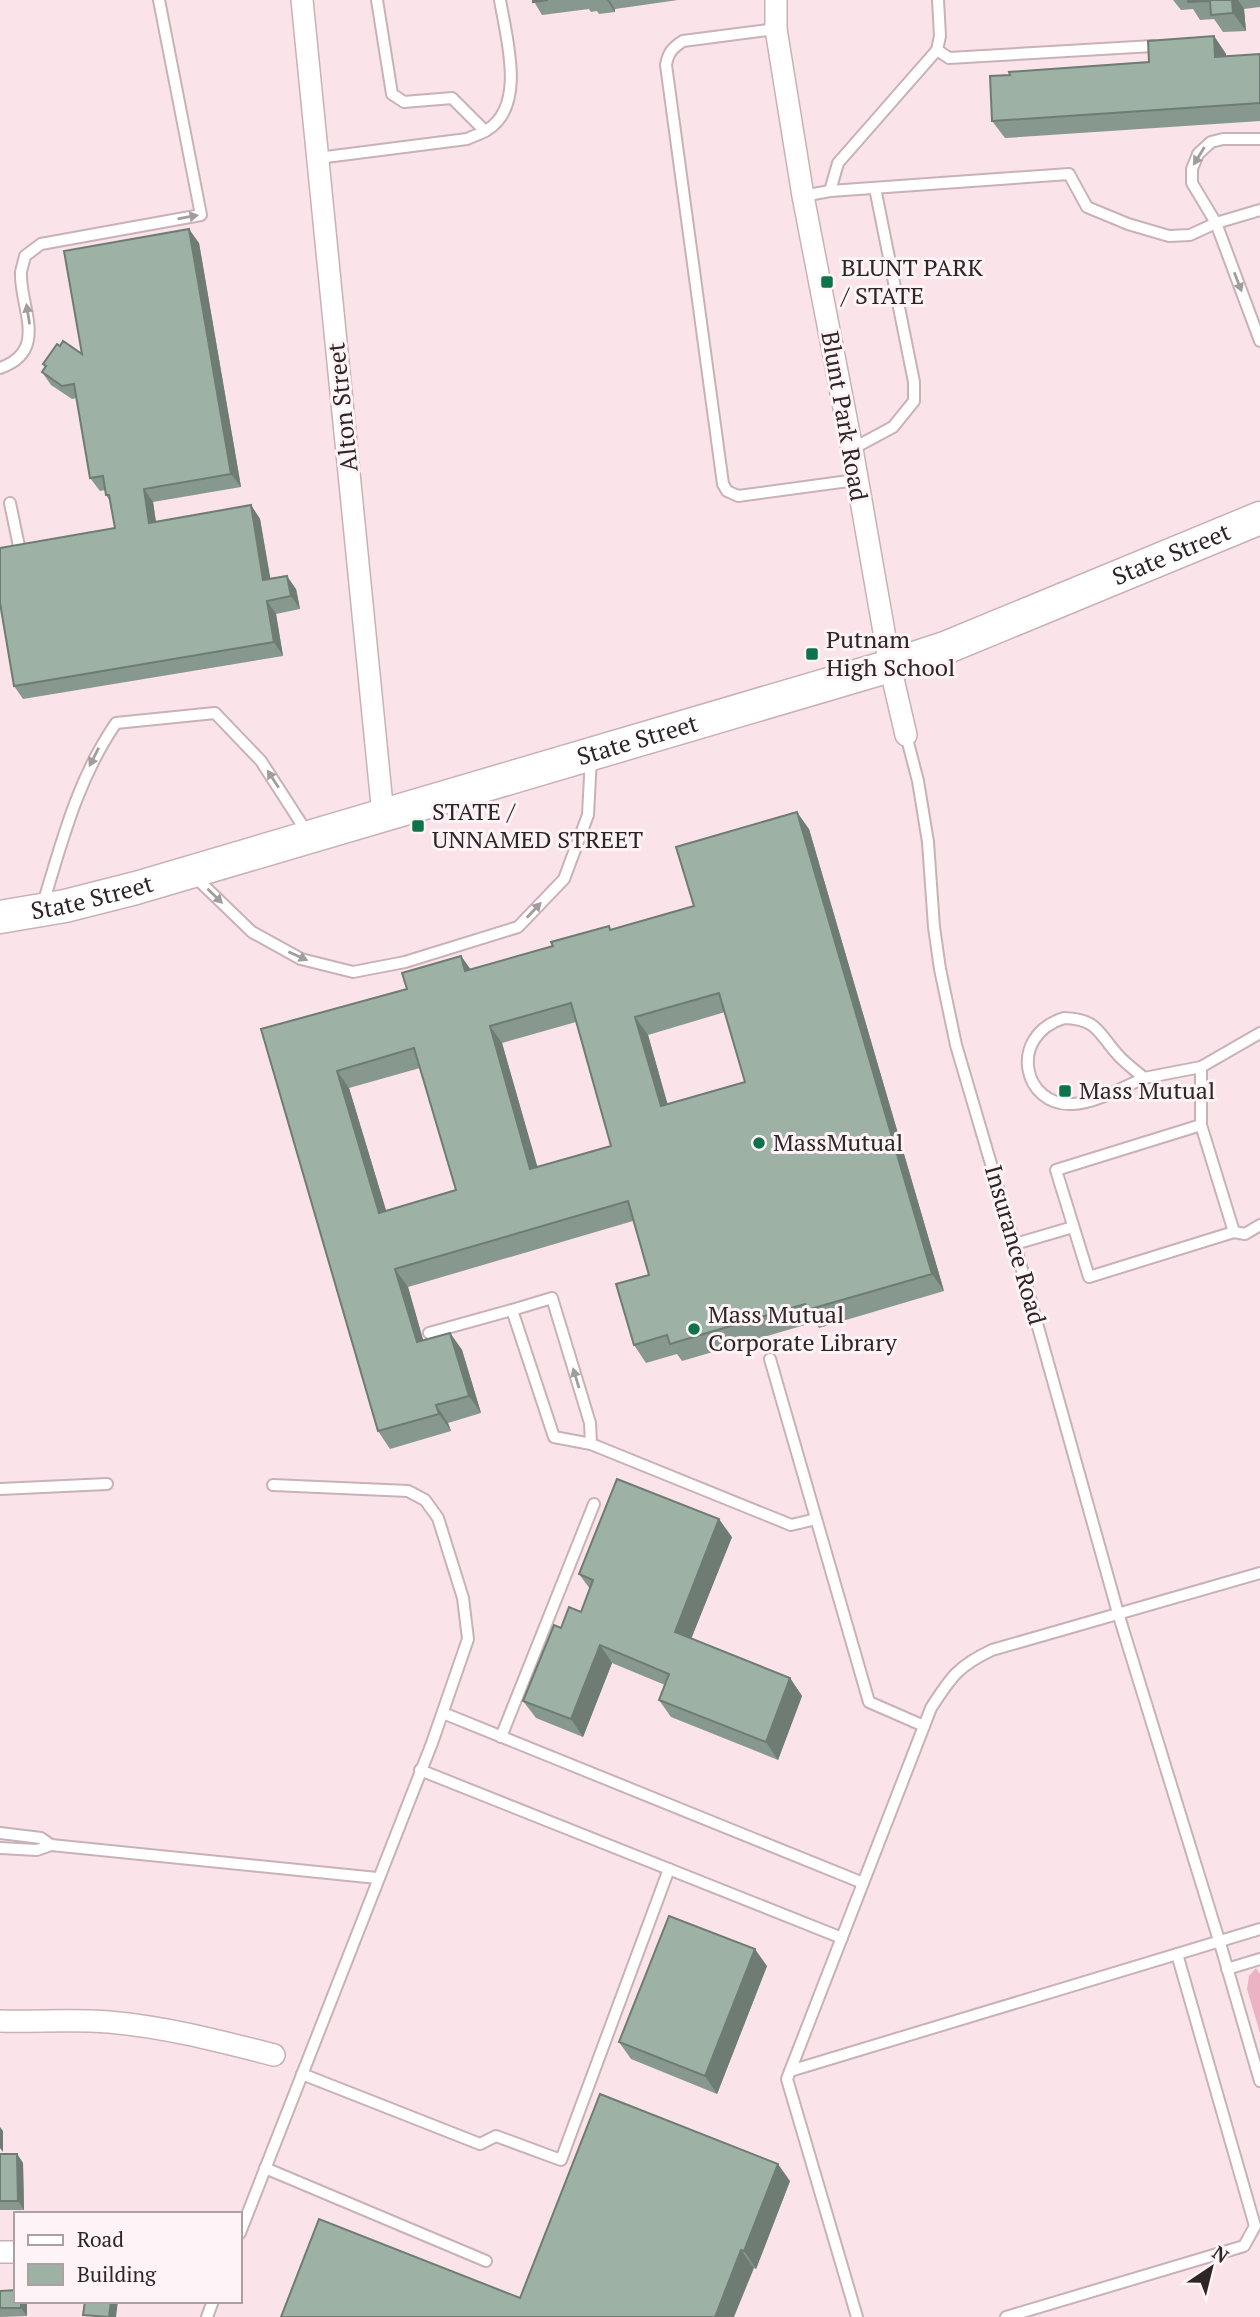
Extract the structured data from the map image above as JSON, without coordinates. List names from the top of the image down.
{
  "streets": {
    "main road": ["State Street"],
    "street": ["Alton Street", "Blunt Park Road", "Insurance Road"]
  },
  "crossings": [
    ["Alton Street", "State Street"],
    ["Blunt Park Road", "State Street"],
    ["Blunt Park Road", "Insurance Road"],
    ["State Street", "Insurance Road"]
  ],
  "places": {
    "transit": [
      "BLUNT PARK / STATE",
      "Putnam High School",
      "STATE / UNNAMED STREET",
      "Mass Mutual"
    ],
    "other": ["MassMutual", "Mass Mutual Corporate Library"]
  },
  "legend": ["Road", "Building"],
  "north": "top right"
}
